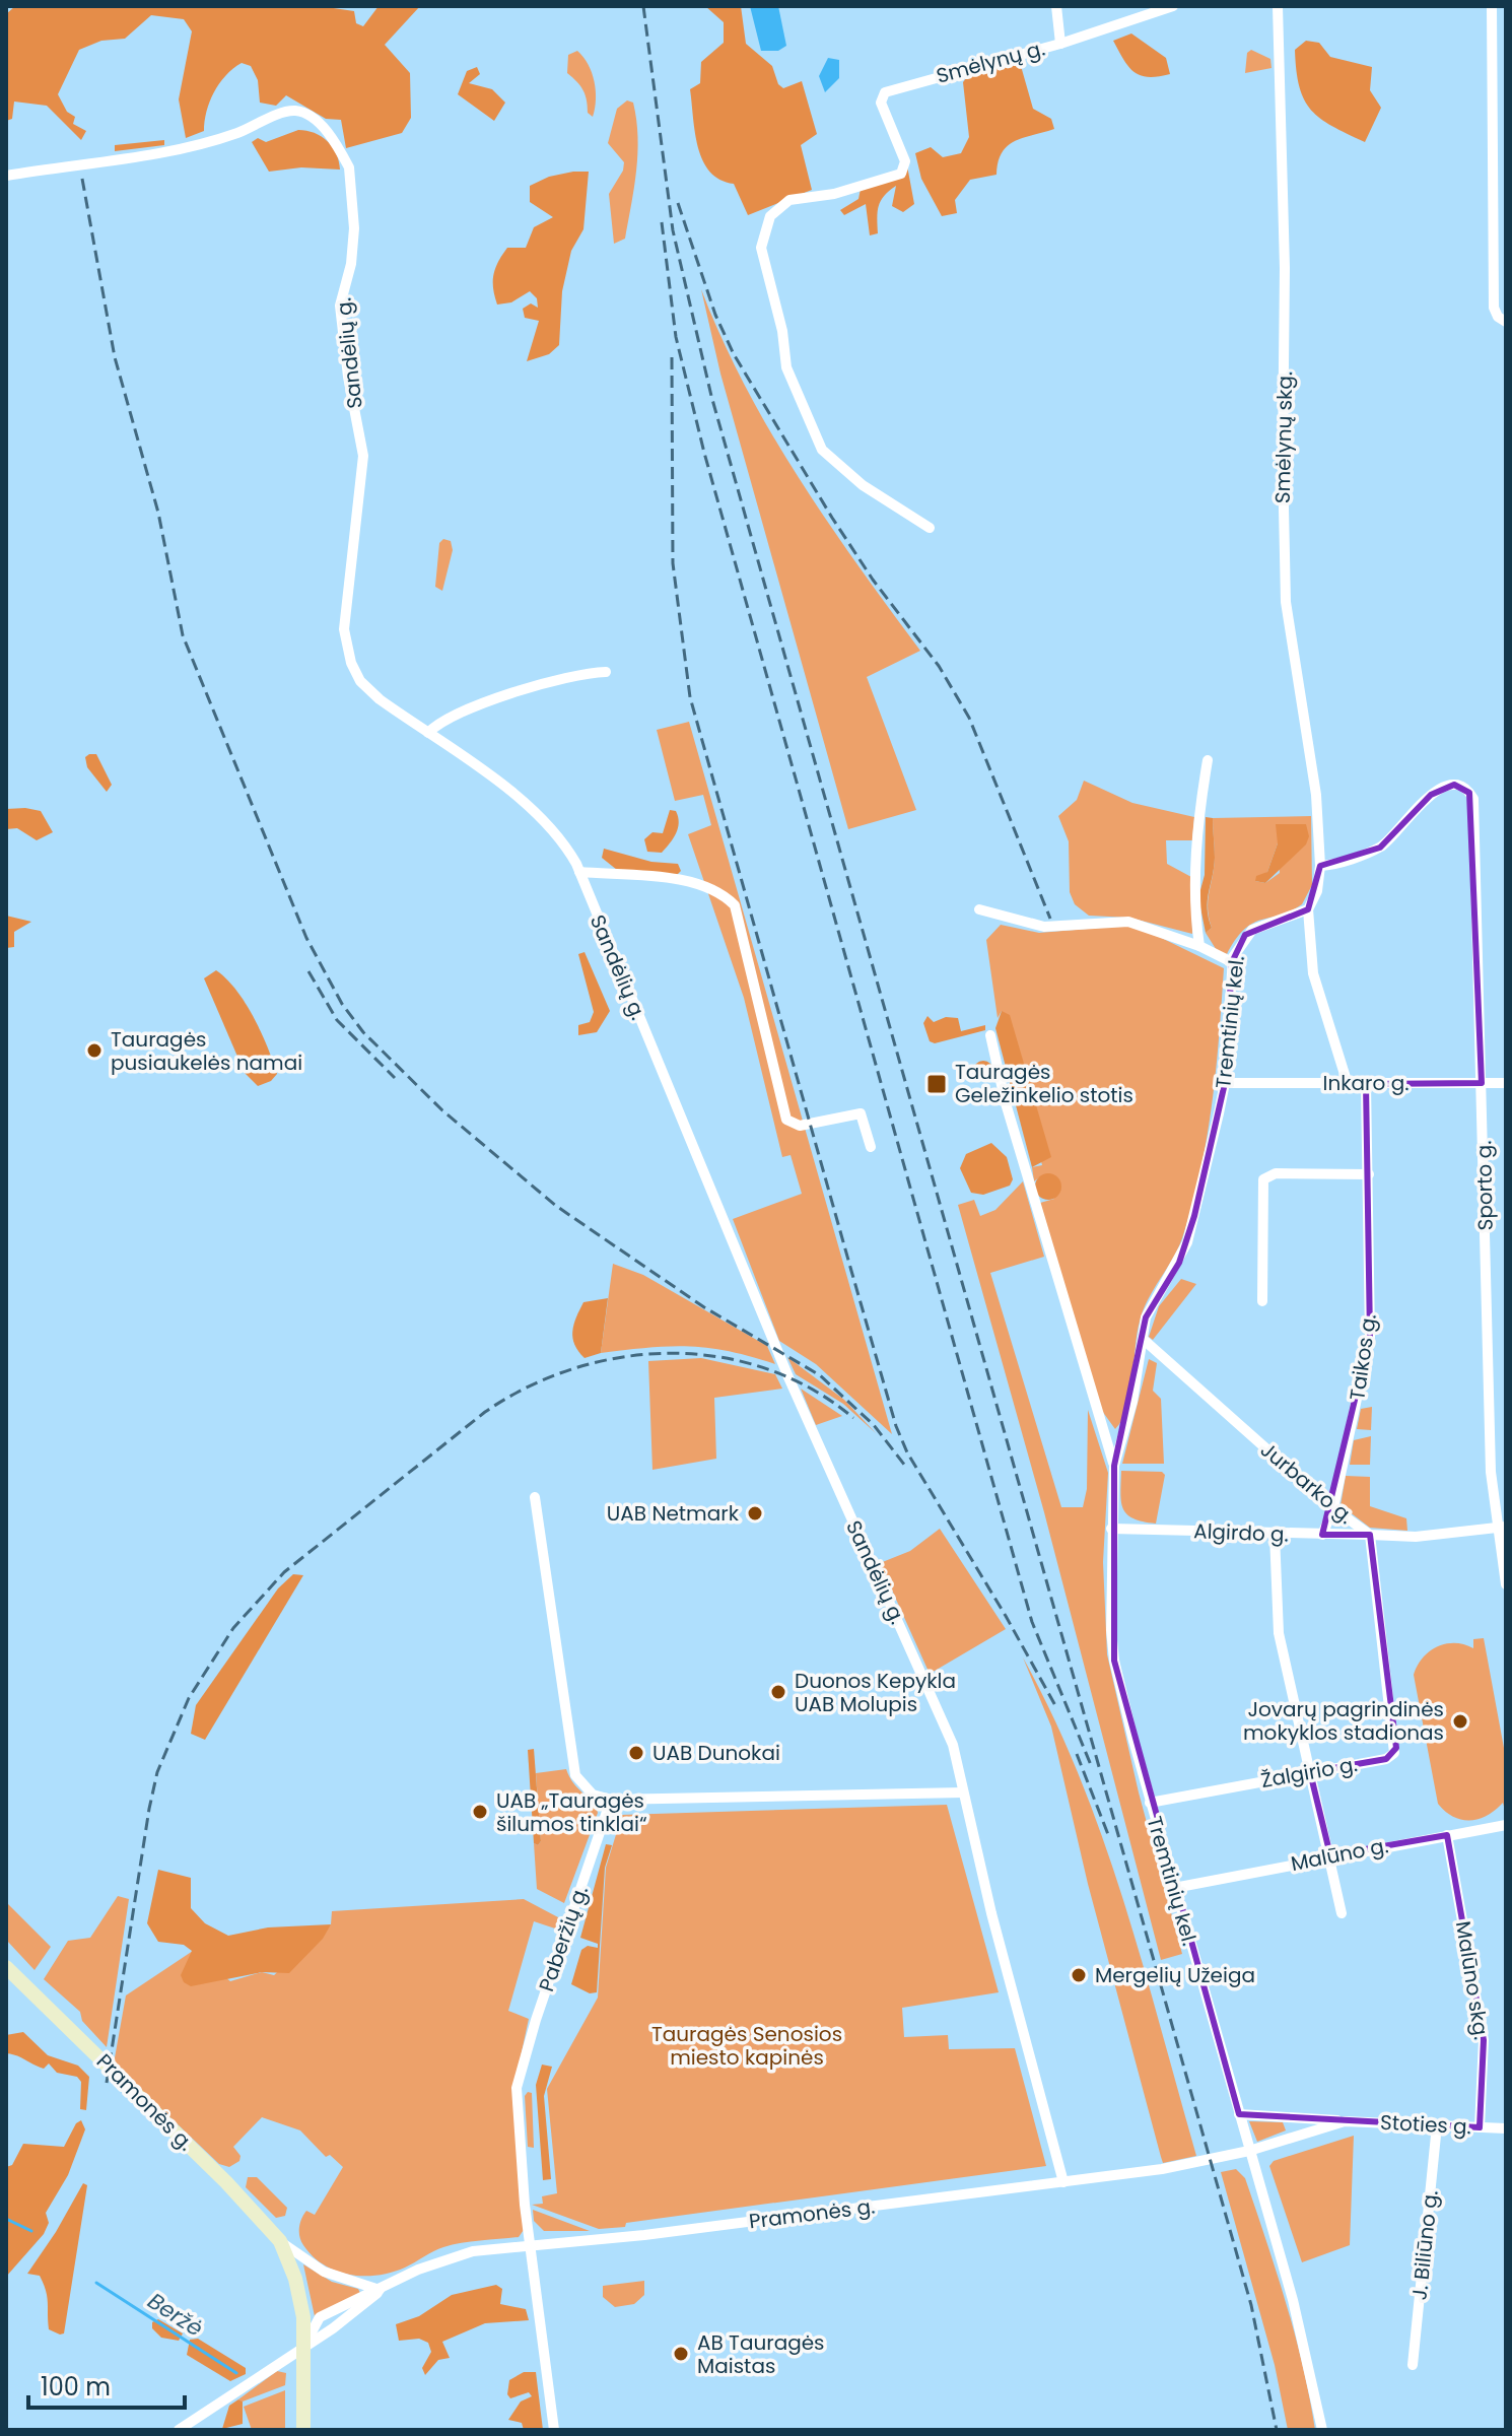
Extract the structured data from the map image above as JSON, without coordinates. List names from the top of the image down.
{
  "streets": {
    "main road": ["Pramonės g."],
    "street": [
      "Smėlynų g.",
      "Sandėlių g.",
      "Smėlynų skg.",
      "Tremtinių kel.",
      "Inkaro g.",
      "Sporto g.",
      "Taikos g.",
      "Jurbarko g.",
      "Algirdo g.",
      "Žalgirio g.",
      "Malūno g.",
      "Paberžių g.",
      "Malūno skg.",
      "Stoties g.",
      "J. Biliūno g."
    ]
  },
  "crossings": [
    ["Sandėlių g.", "Pramonės g."],
    ["Smėlynų skg.", "Sporto g."],
    ["Tremtinių kel.", "Inkaro g."],
    ["Tremtinių kel.", "Jurbarko g."],
    ["Tremtinių kel.", "Algirdo g."],
    ["Tremtinių kel.", "Žalgirio g."],
    ["Tremtinių kel.", "Malūno g."],
    ["Tremtinių kel.", "Pramonės g."],
    ["Tremtinių kel.", "Stoties g."],
    ["Inkaro g.", "Sporto g."],
    ["Inkaro g.", "Taikos g."],
    ["Sporto g.", "Jurbarko g."],
    ["Taikos g.", "Jurbarko g."],
    ["Taikos g.", "Algirdo g."],
    ["Jurbarko g.", "Algirdo g."],
    ["Jurbarko g.", "Žalgirio g."],
    ["Algirdo g.", "Žalgirio g."],
    ["Malūno g.", "Malūno skg."],
    ["Paberžių g.", "Pramonės g."],
    ["Malūno skg.", "Stoties g."],
    ["Pramonės g.", "Stoties g."],
    ["Stoties g.", "J. Biliūno g."]
  ],
  "water": ["Beržė"],
  "parks": ["Tauragės Senosios miesto kapinės"],
  "places": {
    "other": [
      "Tauragės pusiaukelės namai",
      "UAB Netmark",
      "Duonos Kepykla UAB Molupis",
      "Jovarų pagrindinės mokyklos stadionas",
      "UAB Dunokai",
      "UAB „Tauragės šilumos tinklai“",
      "Mergelių Užeiga",
      "AB Tauragės Maistas"
    ],
    "transit": ["Tauragės Geležinkelio stotis"]
  },
  "scale_bar": "100 m"
}
